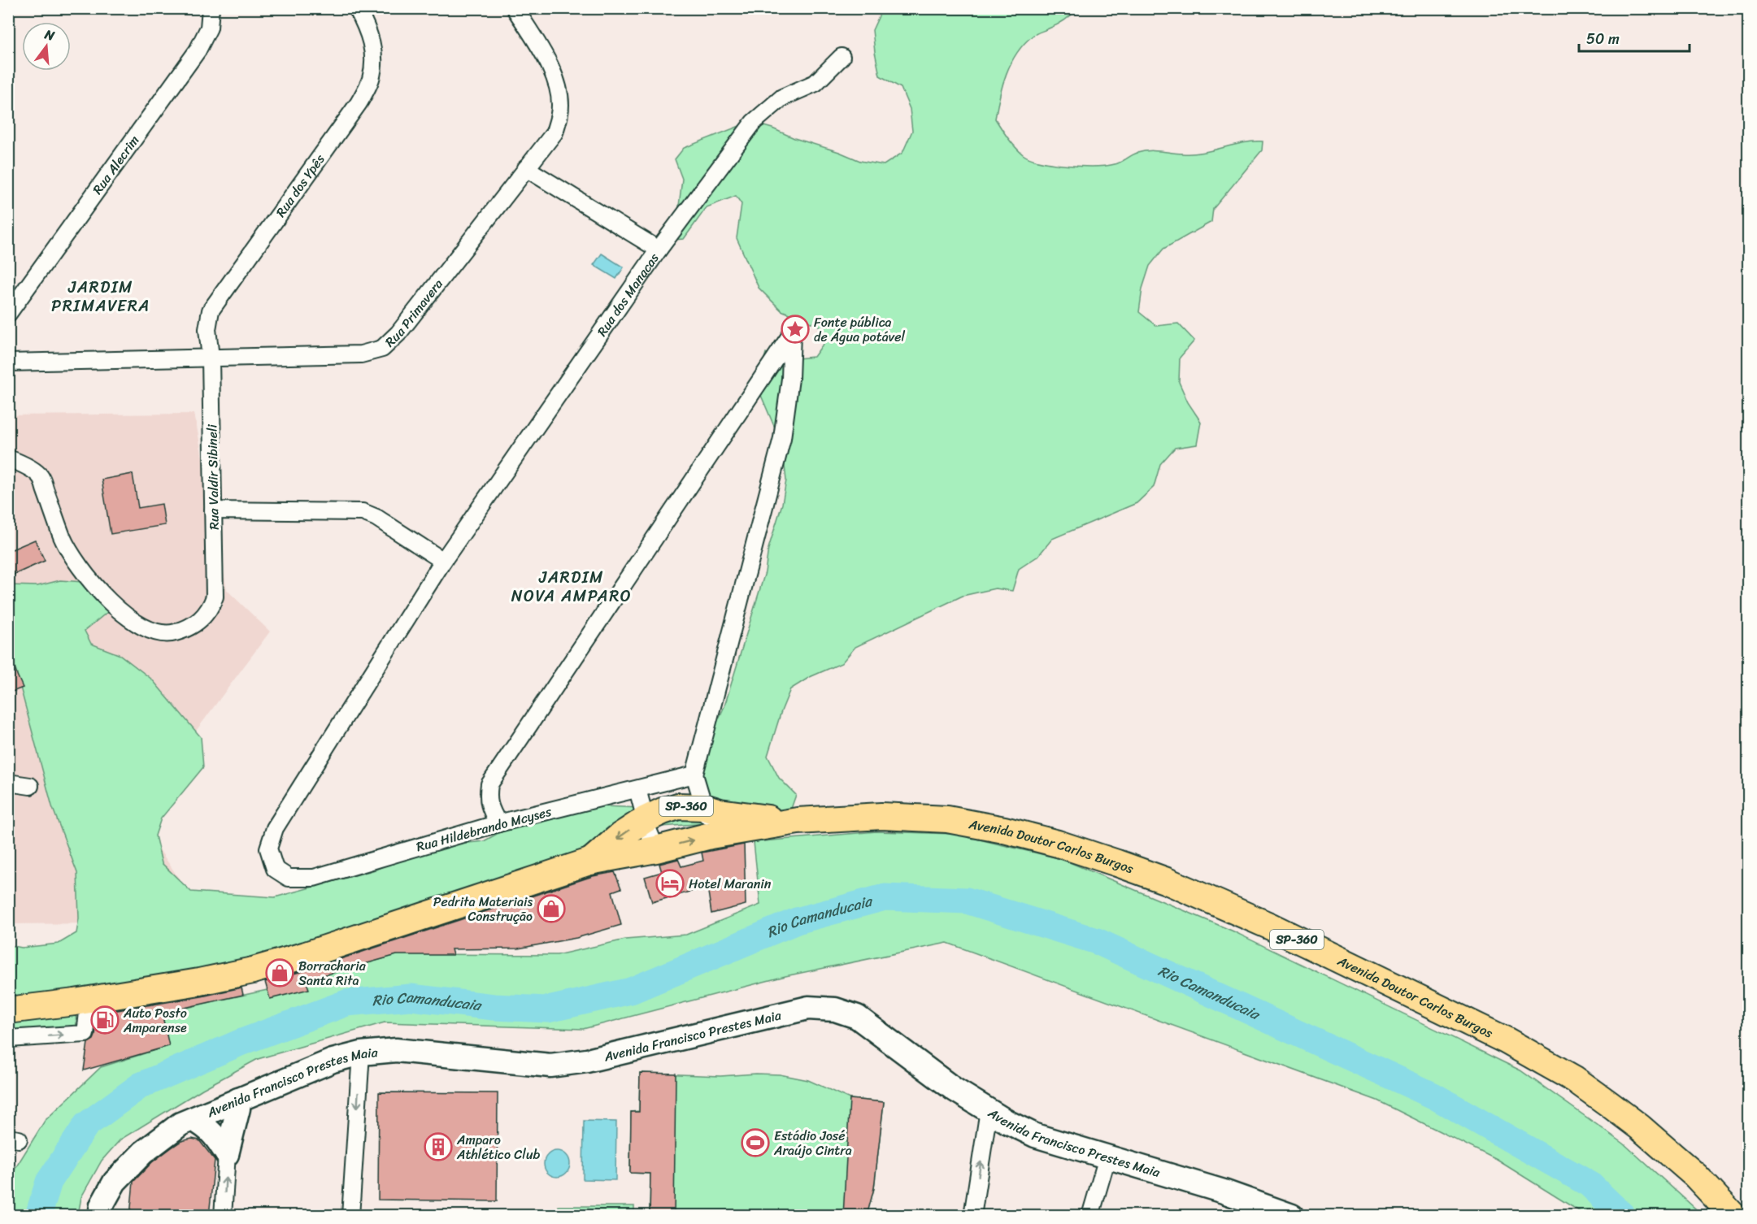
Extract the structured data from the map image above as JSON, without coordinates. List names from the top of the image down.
{
  "streets": {
    "main road": ["SP-360", "Avenida Doutor Carlos Burgos"],
    "street": [
      "Rua Alecrim",
      "Rua dos Ypês",
      "Rua dos Manacas",
      "Rua Primavera",
      "Rua Valdir Sibineli",
      "Rua Hildebrando Mcyses",
      "Avenida Francisco Prestes Maia"
    ]
  },
  "crossings": [
    ["Rua dos Ypês", "Rua Primavera"],
    ["Rua dos Ypês", "Rua Valdir Sibineli"],
    ["Rua dos Manacas", "Rua Hildebrando Mcyses"],
    ["Rua Primavera", "Rua Valdir Sibineli"]
  ],
  "districts": ["JARDIM PRIMAVERA", "JARDIM NOVA AMPARO"],
  "water": ["Rio Camanducaia"],
  "places": {
    "place": ["Fonte pública de Água potável"],
    "hotel": ["Hotel Maranin"],
    "shop": ["Pedrita Materiais Construção", "Borracharia Santa Rita"],
    "fuel station": ["Auto Posto Amparense"],
    "sports": ["Estádio José Araújo Cintra"],
    "building": ["Amparo Athlético Club"]
  },
  "scale_bar": "50 m",
  "north": "top"
}
